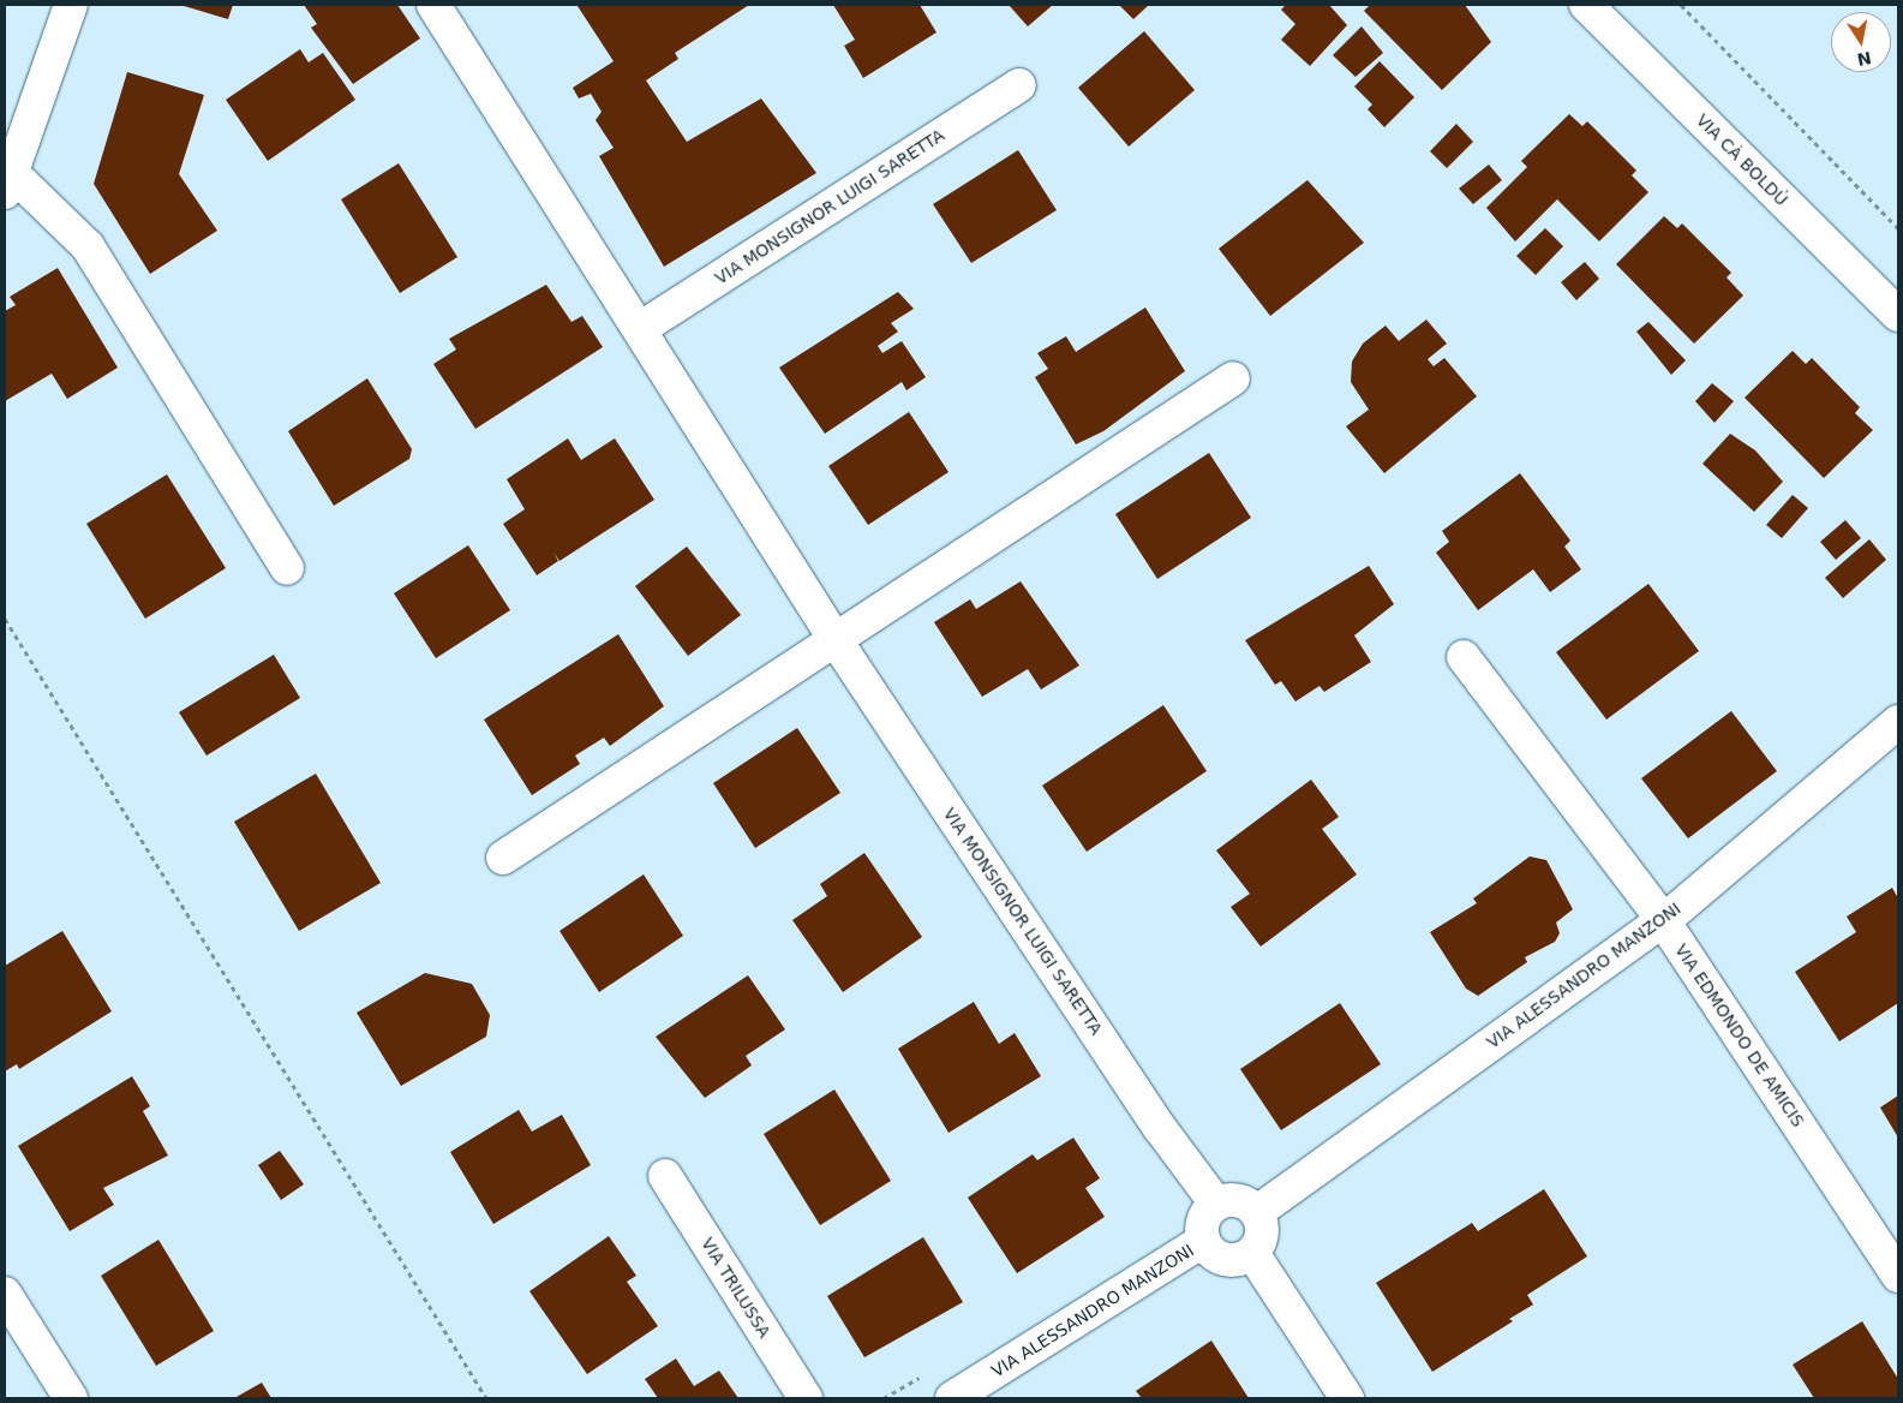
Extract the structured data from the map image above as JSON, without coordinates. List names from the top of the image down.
{
  "streets": {
    "street": [
      "VIA CÀ BOLDÙ",
      "VIA MONSIGNOR LUIGI SARETTA",
      "VIA ALESSANDRO MANZONI",
      "VIA EDMONDO DE AMICIS",
      "VIA TRILUSSA"
    ]
  },
  "crossings": [
    ["VIA MONSIGNOR LUIGI SARETTA", "VIA ALESSANDRO MANZONI"],
    ["VIA ALESSANDRO MANZONI", "VIA EDMONDO DE AMICIS"]
  ],
  "north": "bottom"
}
